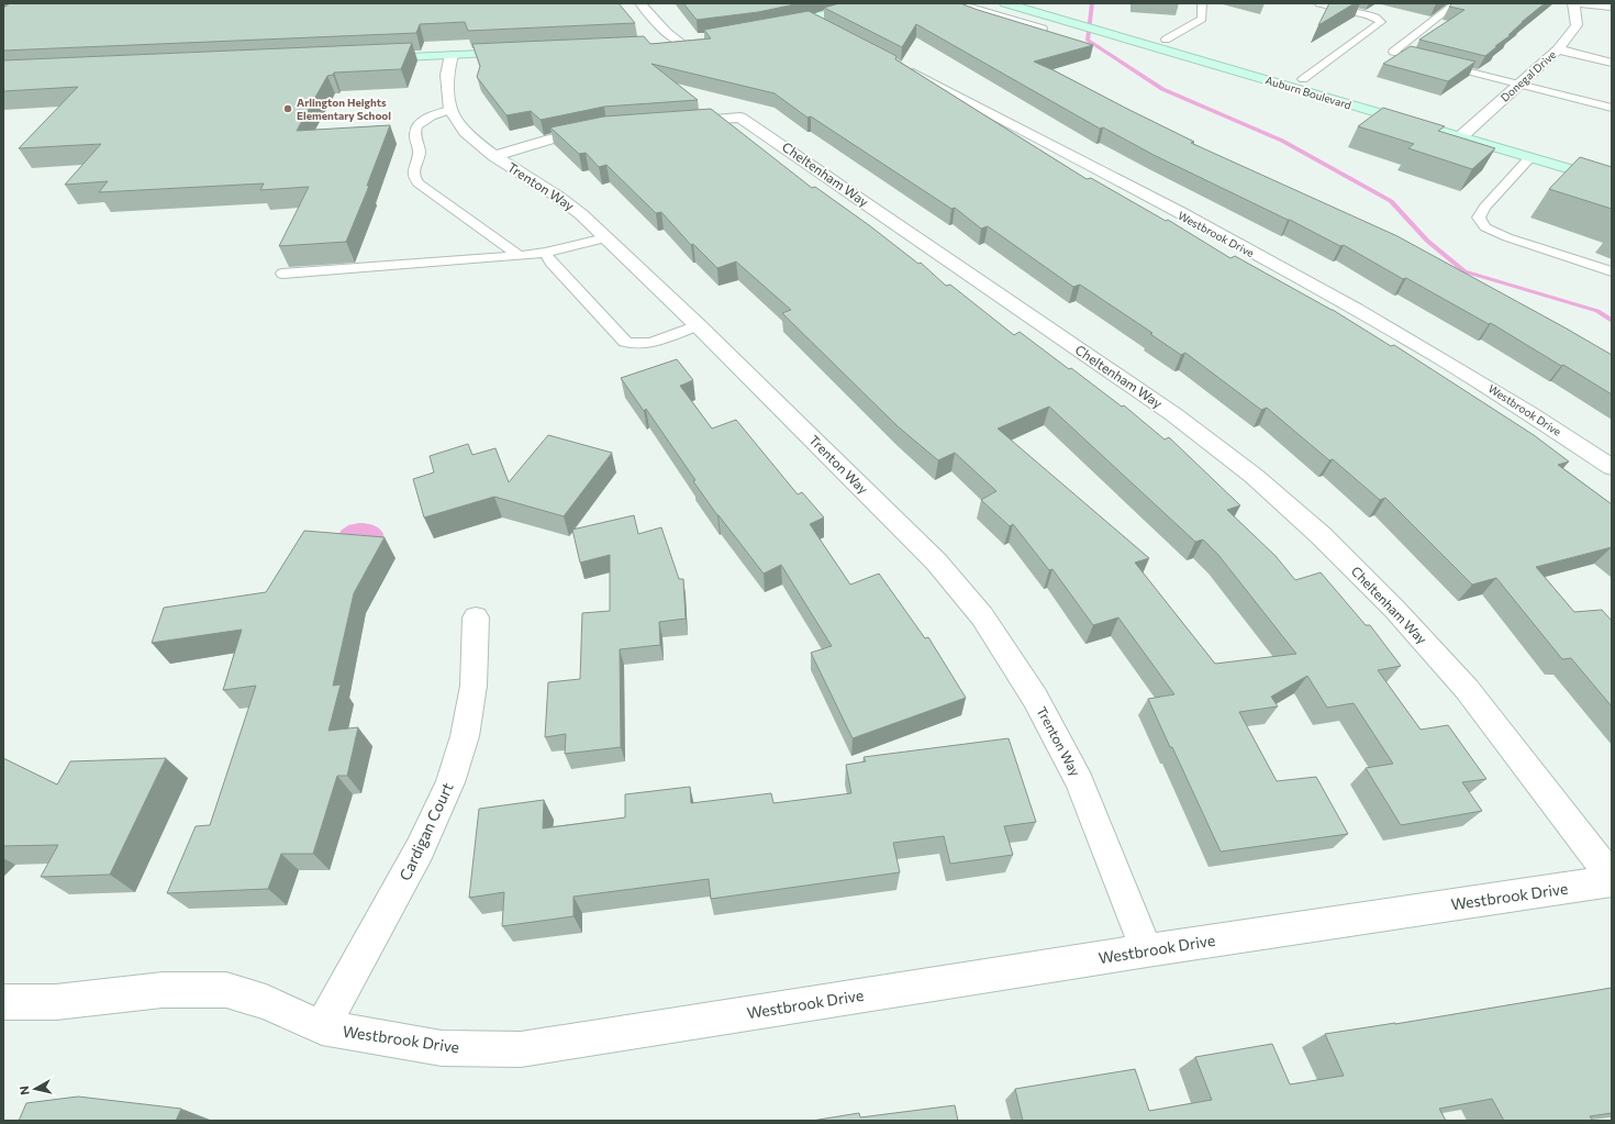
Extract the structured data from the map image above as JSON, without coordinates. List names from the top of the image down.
{
  "streets": {
    "main road": ["Auburn Boulevard"],
    "street": [
      "Donegal Drive",
      "Cheltenham Way",
      "Trenton Way",
      "Westbrook Drive",
      "Cardigan Court"
    ]
  },
  "crossings": [
    ["Donegal Drive", "Auburn Boulevard"],
    ["Trenton Way", "Westbrook Drive"],
    ["Westbrook Drive", "Cardigan Court"]
  ],
  "places": ["Arlington Heights Elementary School"],
  "north": "left"
}
